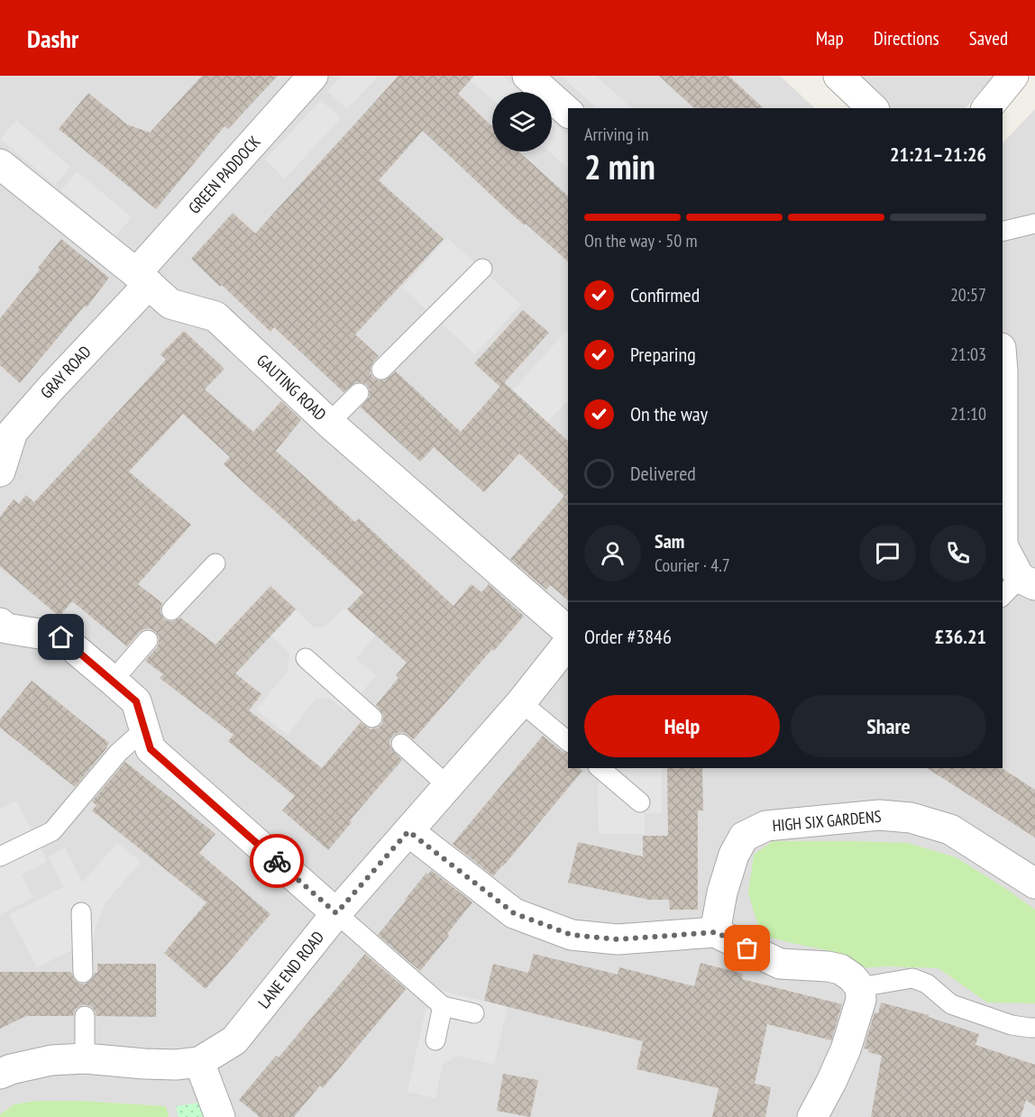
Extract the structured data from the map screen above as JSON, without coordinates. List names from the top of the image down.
{
  "streets": {
    "street": [
      "GREEN PADDOCK",
      "GRAY ROAD",
      "GAUTING ROAD",
      "HIGH SIX GARDENS",
      "LANE END ROAD"
    ]
  },
  "crossings": [
    ["GREEN PADDOCK", "GRAY ROAD"],
    ["GREEN PADDOCK", "GAUTING ROAD"],
    ["GRAY ROAD", "GAUTING ROAD"]
  ],
  "page": {
    "header": "Dashr",
    "nav": ["Map", "Directions", "Saved"],
    "heading": ["2 min", "Arriving in", "21:21–21:26"],
    "panel": [
      "Sam",
      "Courier · 4.7",
      "Order #3846",
      "£36.21"
    ],
    "bar": "On the way · 50 m",
    "list": [
      ["Confirmed", "20:57"],
      ["Preparing", "21:03"],
      ["On the way", "21:10"],
      "Delivered"
    ],
    "buttons": ["Help", "Share"]
  }
}
